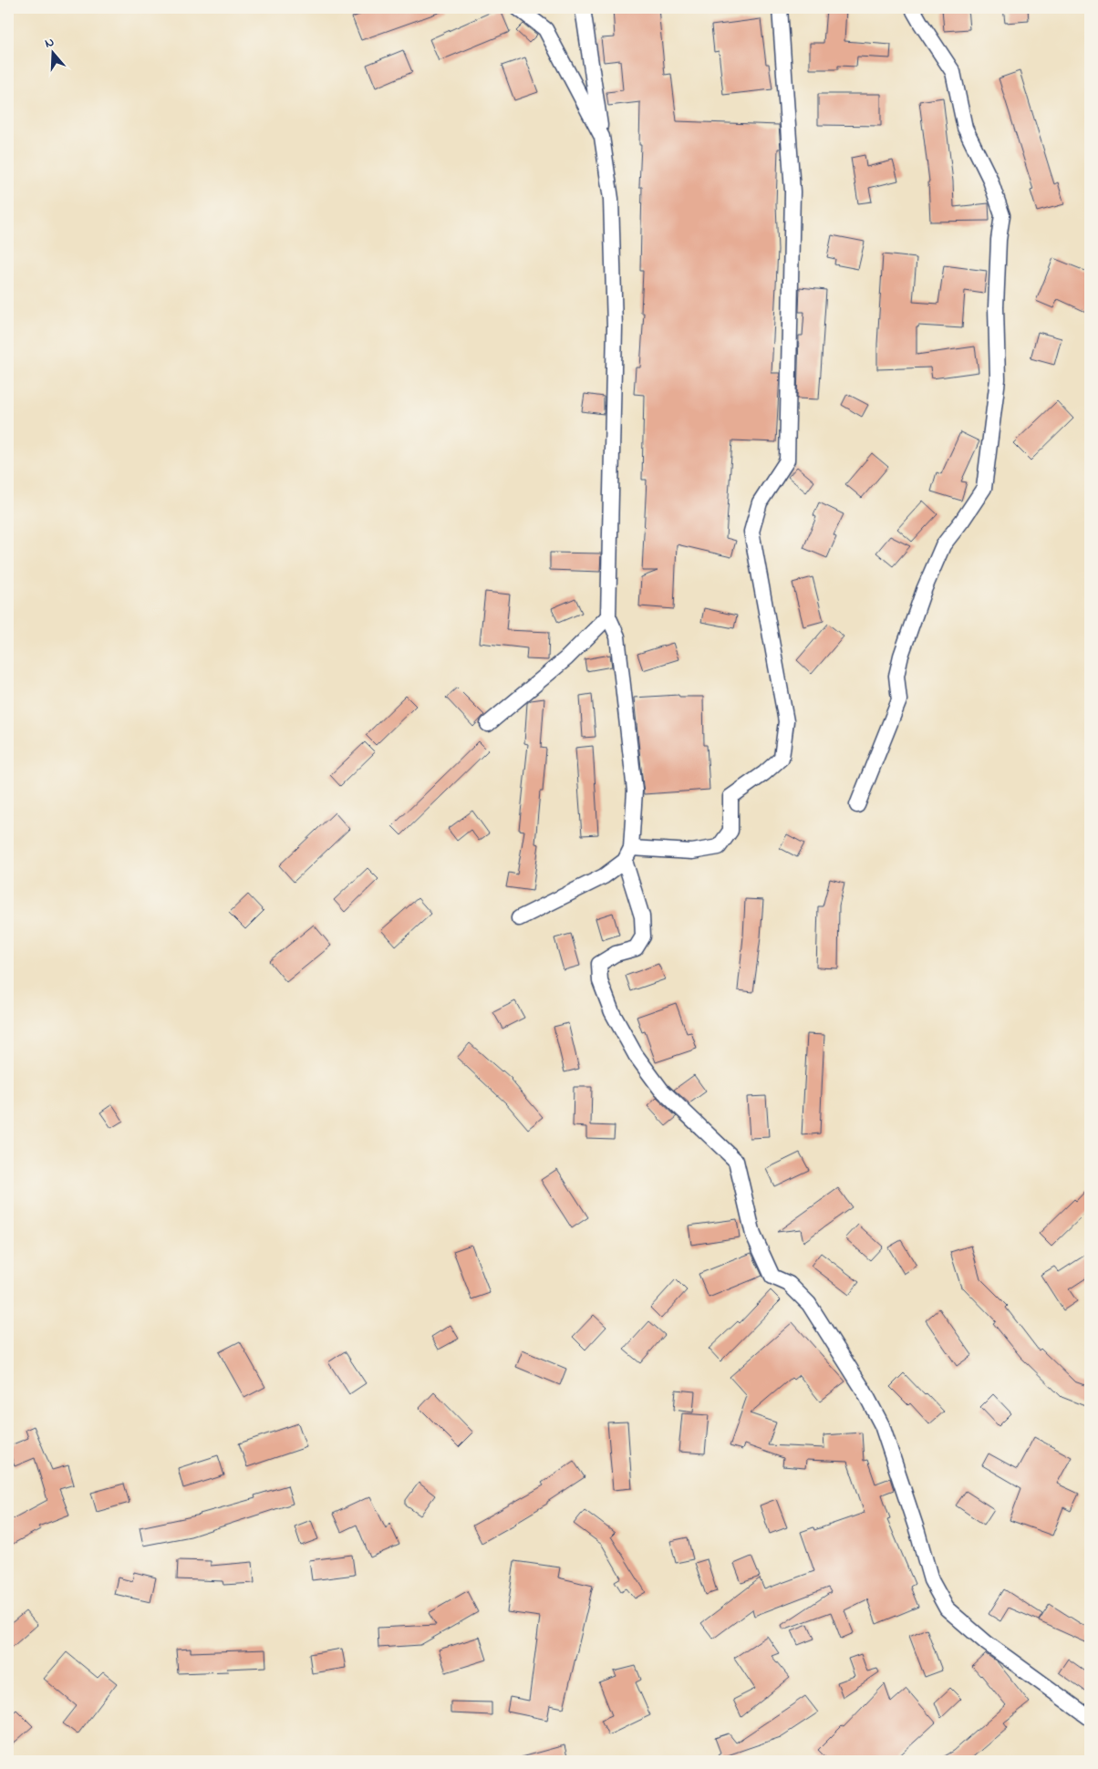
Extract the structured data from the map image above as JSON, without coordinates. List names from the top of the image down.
{
  "north": "top"
}
